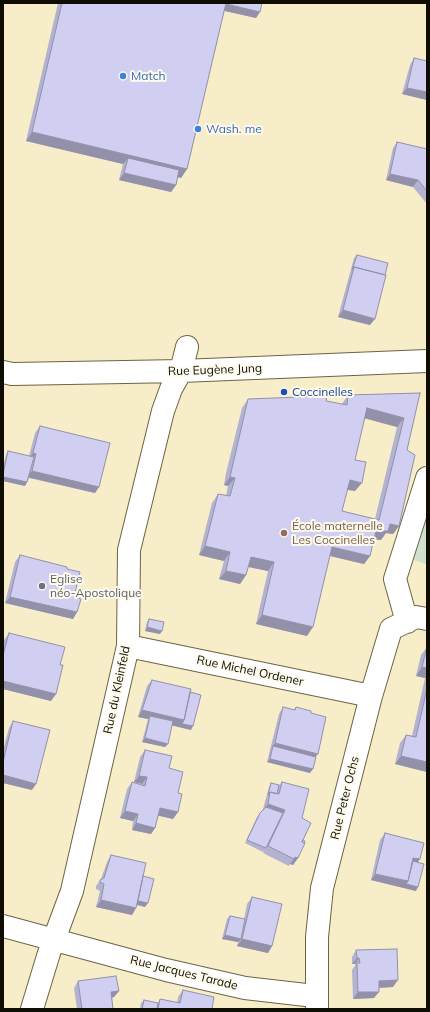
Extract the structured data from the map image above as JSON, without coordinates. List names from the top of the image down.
{
  "streets": {
    "street": [
      "Rue Eugène Jung",
      "Rue Michel Ordener",
      "Rue du Kleinfeld",
      "Rue Peter Ochs",
      "Rue Jacques Tarade"
    ]
  },
  "crossings": [
    ["Rue Eugène Jung", "Rue du Kleinfeld"],
    ["Rue Michel Ordener", "Rue du Kleinfeld"],
    ["Rue Michel Ordener", "Rue Peter Ochs"],
    ["Rue du Kleinfeld", "Rue Jacques Tarade"],
    ["Rue Peter Ochs", "Rue Jacques Tarade"]
  ],
  "places": [
    "Match",
    "Wash. me",
    "Coccinelles",
    "École maternelle Les Coccinelles",
    "Eglise néo-Apostolique"
  ]
}
